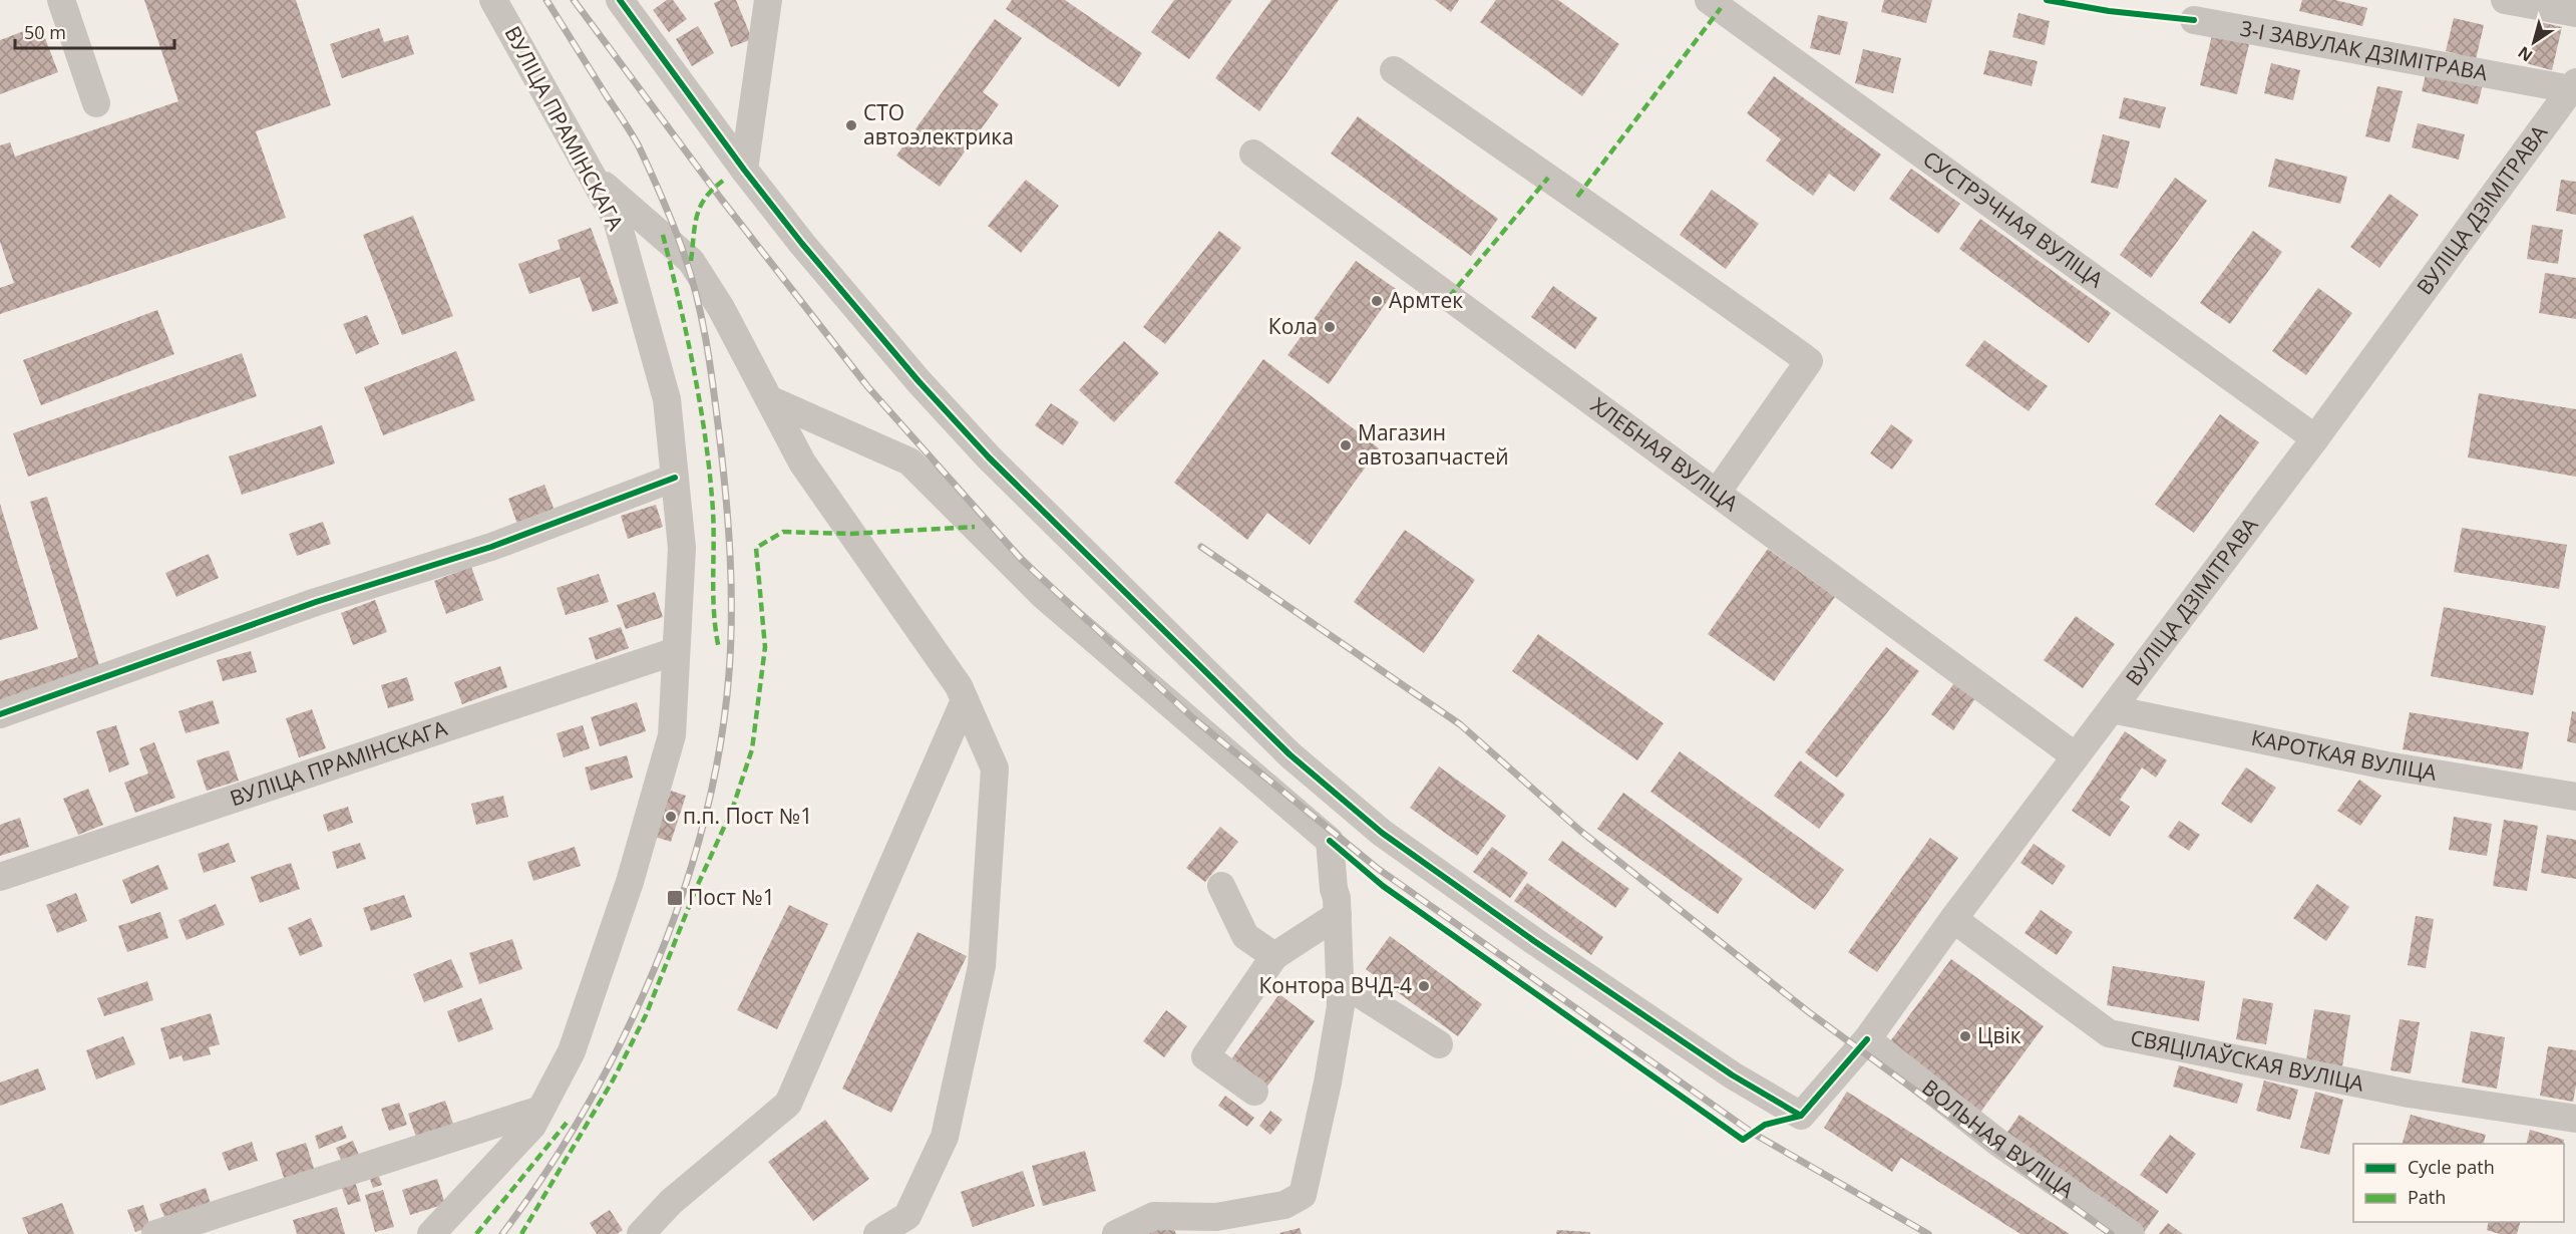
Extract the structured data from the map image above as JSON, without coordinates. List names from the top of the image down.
{
  "streets": {
    "street": [
      "3-І ЗАВУЛАК ДЗІМІТРАВА",
      "ВУЛІЦА ПРАМІНСКАГА",
      "ВУЛІЦА ДЗІМІТРАВА",
      "СУСТРЭЧНАЯ ВУЛІЦА",
      "ХЛЕБНАЯ ВУЛІЦА",
      "КАРОТКАЯ ВУЛІЦА",
      "СВЯЦІЛАЎСКАЯ ВУЛІЦА",
      "ВОЛЬНАЯ ВУЛІЦА"
    ]
  },
  "crossings": [
    ["3-І ЗАВУЛАК ДЗІМІТРАВА", "ВУЛІЦА ДЗІМІТРАВА"],
    ["ВУЛІЦА ДЗІМІТРАВА", "СУСТРЭЧНАЯ ВУЛІЦА"],
    ["ВУЛІЦА ДЗІМІТРАВА", "ХЛЕБНАЯ ВУЛІЦА"],
    ["ВУЛІЦА ДЗІМІТРАВА", "КАРОТКАЯ ВУЛІЦА"],
    ["ВУЛІЦА ДЗІМІТРАВА", "СВЯЦІЛАЎСКАЯ ВУЛІЦА"],
    ["ВУЛІЦА ДЗІМІТРАВА", "ВОЛЬНАЯ ВУЛІЦА"]
  ],
  "places": {
    "other": [
      "СТО автоэлектрика",
      "Армтек",
      "Кола",
      "Магазин автозапчастей",
      "п.п. Пост №1",
      "Контора ВЧД-4",
      "Цвік"
    ],
    "transit": ["Пост №1"]
  },
  "legend": ["Cycle path", "Path"],
  "scale_bar": "50 m",
  "north": "bottom left"
}
